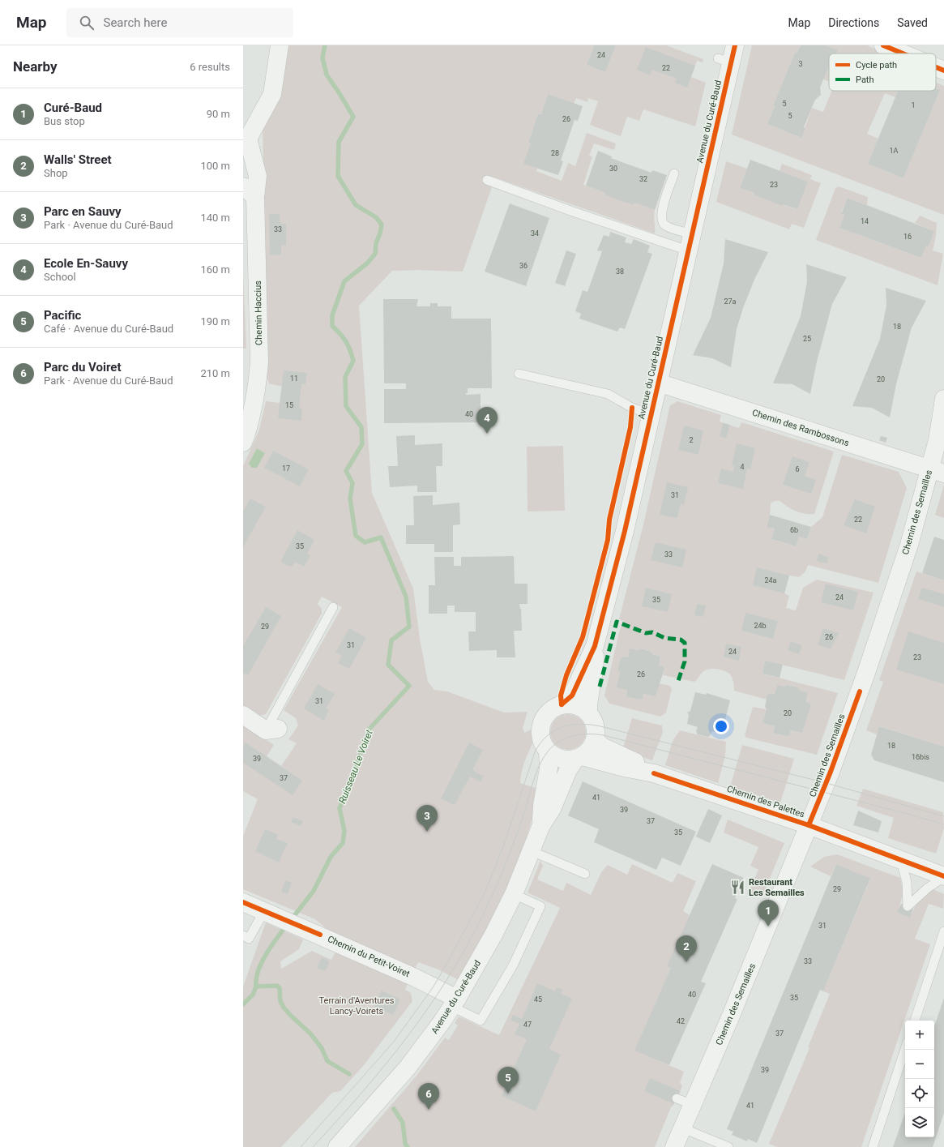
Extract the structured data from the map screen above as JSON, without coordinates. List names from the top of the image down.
{
  "streets": {
    "street": [
      "Avenue du Curé-Baud",
      "Chemin Haccius",
      "Chemin des Rambossons",
      "Chemin des Semailles",
      "Chemin des Palettes",
      "Chemin du Petit-Voiret"
    ]
  },
  "crossings": [
    ["Avenue du Curé-Baud", "Chemin des Rambossons"],
    ["Avenue du Curé-Baud", "Chemin des Palettes"],
    ["Avenue du Curé-Baud", "Chemin du Petit-Voiret"],
    ["Chemin des Rambossons", "Chemin des Semailles"],
    ["Chemin des Semailles", "Chemin des Palettes"]
  ],
  "water": ["Ruisseau Le Voiret"],
  "parks": ["Terrain d'Aventures Lancy-Voirets"],
  "places": {
    "restaurant": ["Restaurant Les Semailles"]
  },
  "house_numbers": [
    "24",
    "3",
    "22",
    "5",
    "1",
    "5",
    "26",
    "1A",
    "28",
    "30",
    "32",
    "23",
    "14",
    "33",
    "34",
    "16",
    "36",
    "38",
    "27a",
    "18",
    "25",
    "11",
    "20",
    "15",
    "40",
    "2",
    "4",
    "17",
    "6",
    "31",
    "22",
    "6b",
    "35",
    "33",
    "24a",
    "24",
    "35",
    "24b",
    "29",
    "26",
    "31",
    "24",
    "23",
    "26",
    "31",
    "20",
    "18",
    "16bis",
    "39",
    "37",
    "41",
    "39",
    "37",
    "35",
    "29",
    "31",
    "33",
    "40",
    "35",
    "45",
    "42",
    "47",
    "37",
    "39",
    "41"
  ],
  "legend": ["Cycle path", "Path"],
  "page": {
    "header": "Map",
    "search": "Search here",
    "nav": ["Map", "Directions", "Saved"],
    "heading": ["Nearby", "6 results"],
    "list": [
      {
        "mark": "1",
        "name": "Curé-Baud",
        "note": "Bus stop",
        "value": "90 m"
      },
      {
        "mark": "2",
        "name": "Walls' Street",
        "note": "Shop",
        "value": "100 m"
      },
      {
        "mark": "3",
        "name": "Parc en Sauvy",
        "note": "Park · Avenue du Curé-Baud",
        "value": "140 m"
      },
      {
        "mark": "4",
        "name": "Ecole En-Sauvy",
        "note": "School",
        "value": "160 m"
      },
      {
        "mark": "5",
        "name": "Pacific",
        "note": "Café · Avenue du Curé-Baud",
        "value": "190 m"
      },
      {
        "mark": "6",
        "name": "Parc du Voiret",
        "note": "Park · Avenue du Curé-Baud",
        "value": "210 m"
      }
    ],
    "pins": [
      "4",
      "3",
      "1",
      "2",
      "5",
      "6"
    ],
    "map_buttons": ["+", "−"]
  }
}
